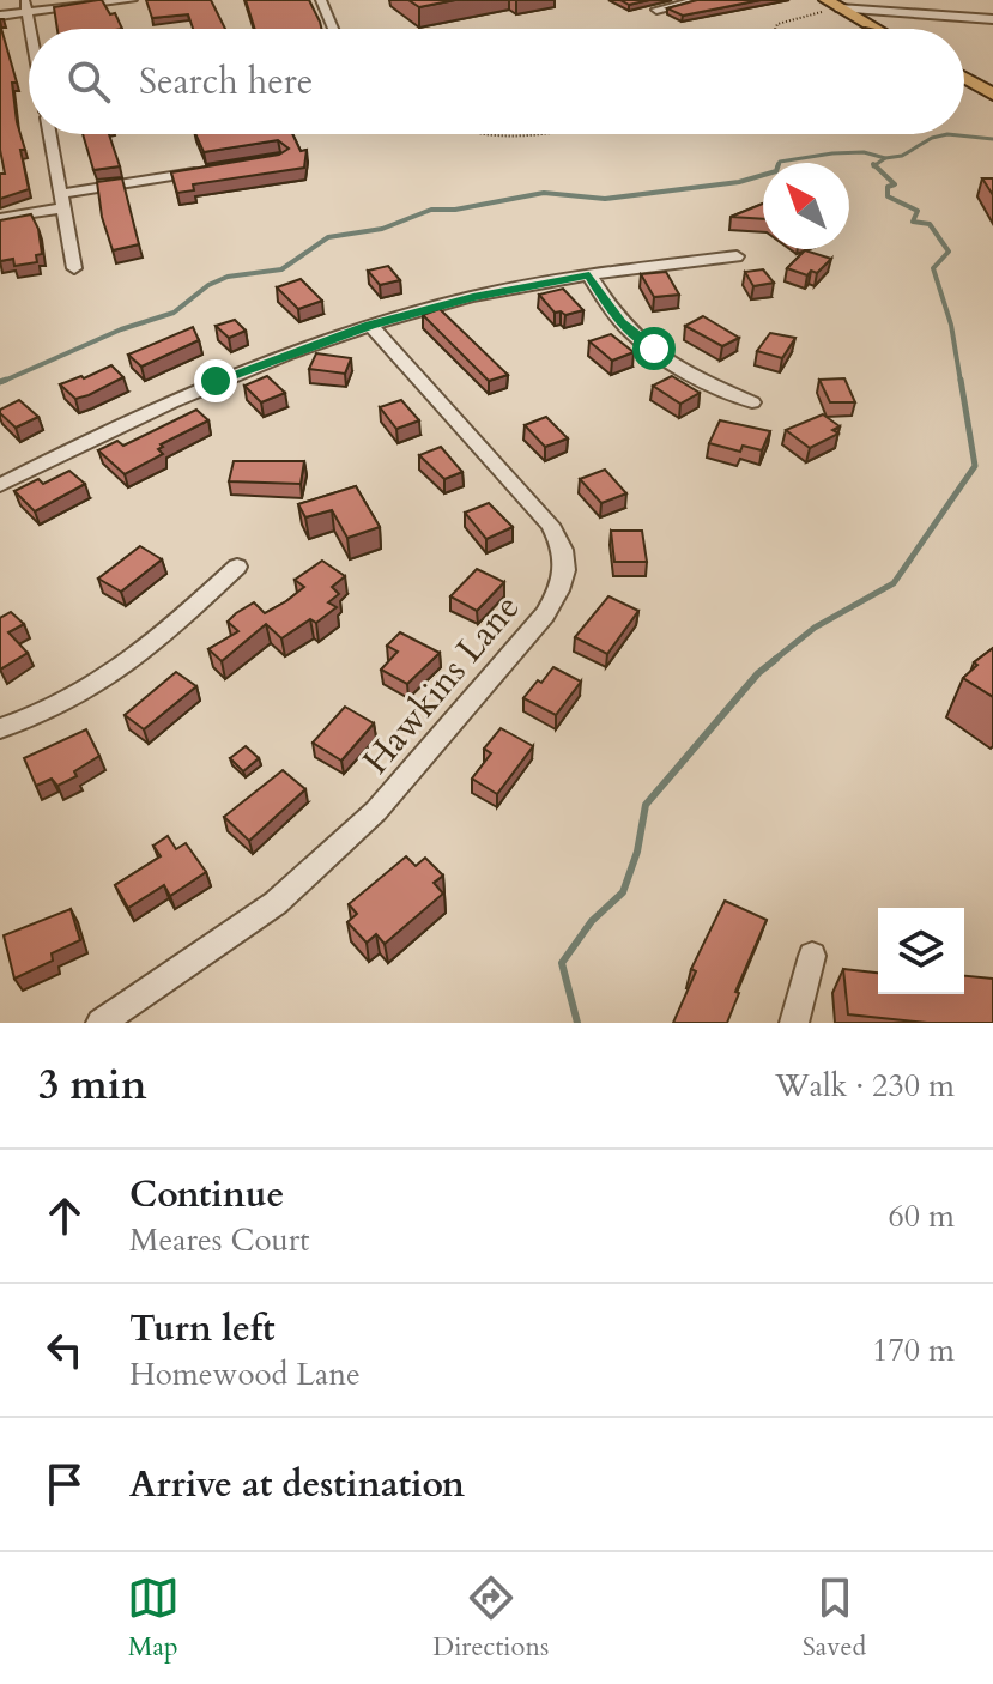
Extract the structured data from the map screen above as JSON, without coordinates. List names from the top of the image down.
{
  "streets": {
    "street": ["Hawkins Lane"]
  },
  "north": "top left",
  "page": {
    "search": "Search here",
    "heading": ["3 min", "Walk · 230 m"],
    "list": [
      ["Continue", "Meares Court", "60 m"],
      ["Turn left", "Homewood Lane", "170 m"],
      "Arrive at destination"
    ],
    "nav": ["Map", "Directions", "Saved"]
  }
}
